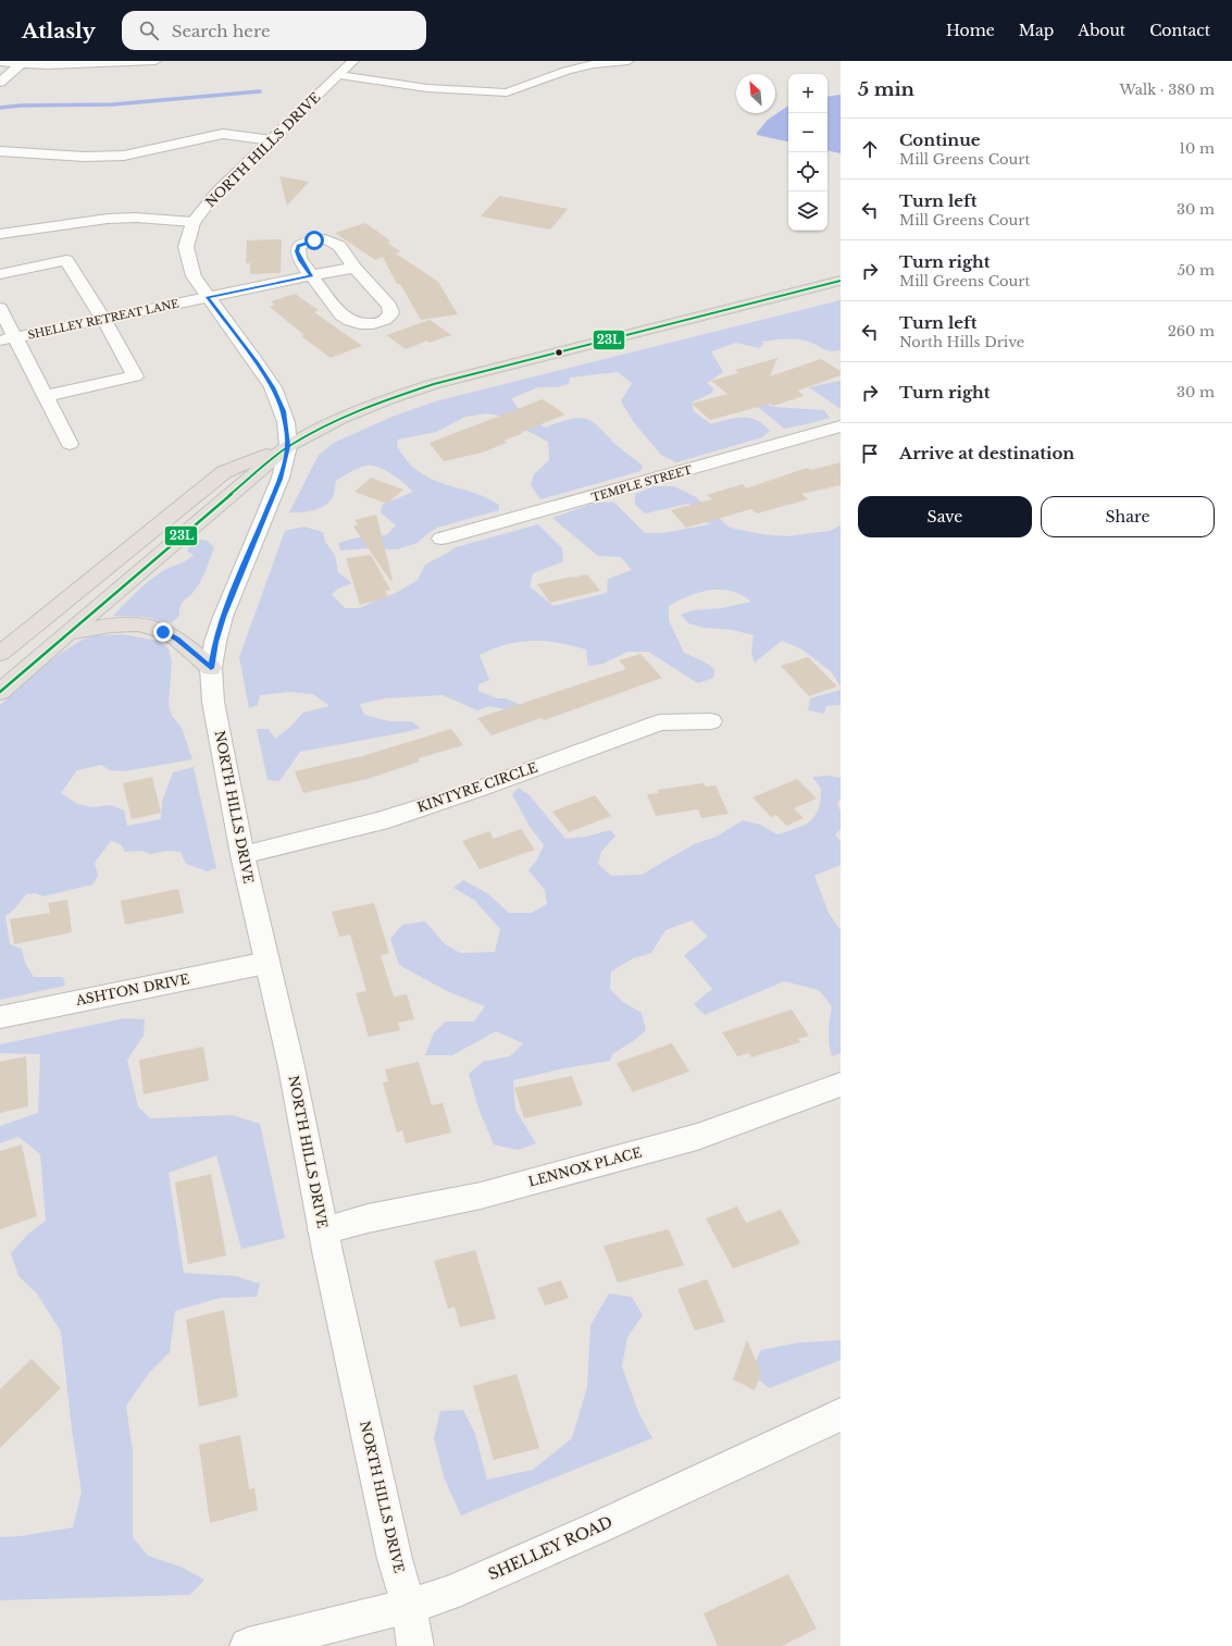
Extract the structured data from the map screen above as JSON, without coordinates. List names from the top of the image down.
{
  "streets": {
    "street": [
      "NORTH HILLS DRIVE",
      "SHELLEY RETREAT LANE",
      "TEMPLE STREET",
      "KINTYRE CIRCLE",
      "ASHTON DRIVE",
      "LENNOX PLACE",
      "SHELLEY ROAD"
    ]
  },
  "crossings": [
    ["NORTH HILLS DRIVE", "SHELLEY RETREAT LANE"],
    ["NORTH HILLS DRIVE", "KINTYRE CIRCLE"],
    ["NORTH HILLS DRIVE", "ASHTON DRIVE"],
    ["NORTH HILLS DRIVE", "LENNOX PLACE"],
    ["NORTH HILLS DRIVE", "SHELLEY ROAD"]
  ],
  "lines": ["transit line 23L"],
  "north": "top left",
  "page": {
    "header": "Atlasly",
    "search": "Search here",
    "nav": [
      "Home",
      "Map",
      "About",
      "Contact"
    ],
    "heading": ["5 min", "Walk · 380 m"],
    "map_buttons": ["+", "−"],
    "list": [
      ["Continue", "Mill Greens Court", "10 m"],
      ["Turn left", "Mill Greens Court", "30 m"],
      ["Turn right", "Mill Greens Court", "50 m"],
      ["Turn left", "North Hills Drive", "260 m"],
      ["Turn right", "30 m"],
      "Arrive at destination"
    ],
    "buttons": ["Save", "Share"]
  }
}
